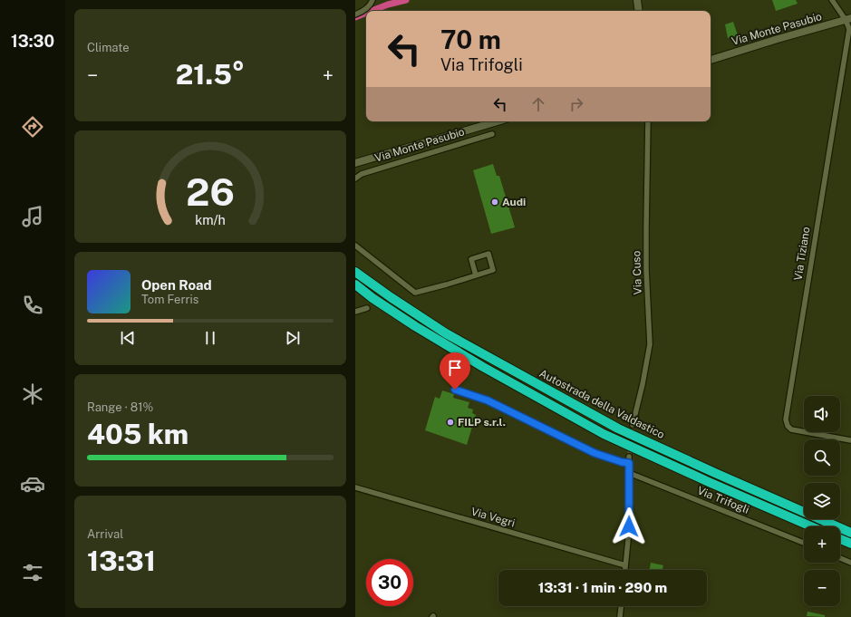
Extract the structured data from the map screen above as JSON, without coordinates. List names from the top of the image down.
{
  "streets": {
    "highway": ["Autostrada della Valdastico"],
    "main road": ["Via Monte Pasubio"],
    "street": [
      "Via Tiziano",
      "Via Cuso",
      "Via Trifogli",
      "Via Vegri"
    ]
  },
  "crossings": [
    ["Via Monte Pasubio", "Via Tiziano"]
  ],
  "places": ["Audi", "FILP s.r.l."],
  "page": {
    "tabs": "13:30",
    "tile": [
      "Climate",
      ["Range · 81%", "405 km"],
      ["Arrival", "13:31"]
    ],
    "turn": ["70 m", "Via Trifogli"],
    "heat": ["−", "21.5°", "+"],
    "song": ["Open Road", "Tom Ferris"],
    "map_buttons": ["+", "−"],
    "limit": "30",
    "trip": "13:31 · 1 min · 290 m",
    "gauge": ["26", "km/h"]
  }
}
